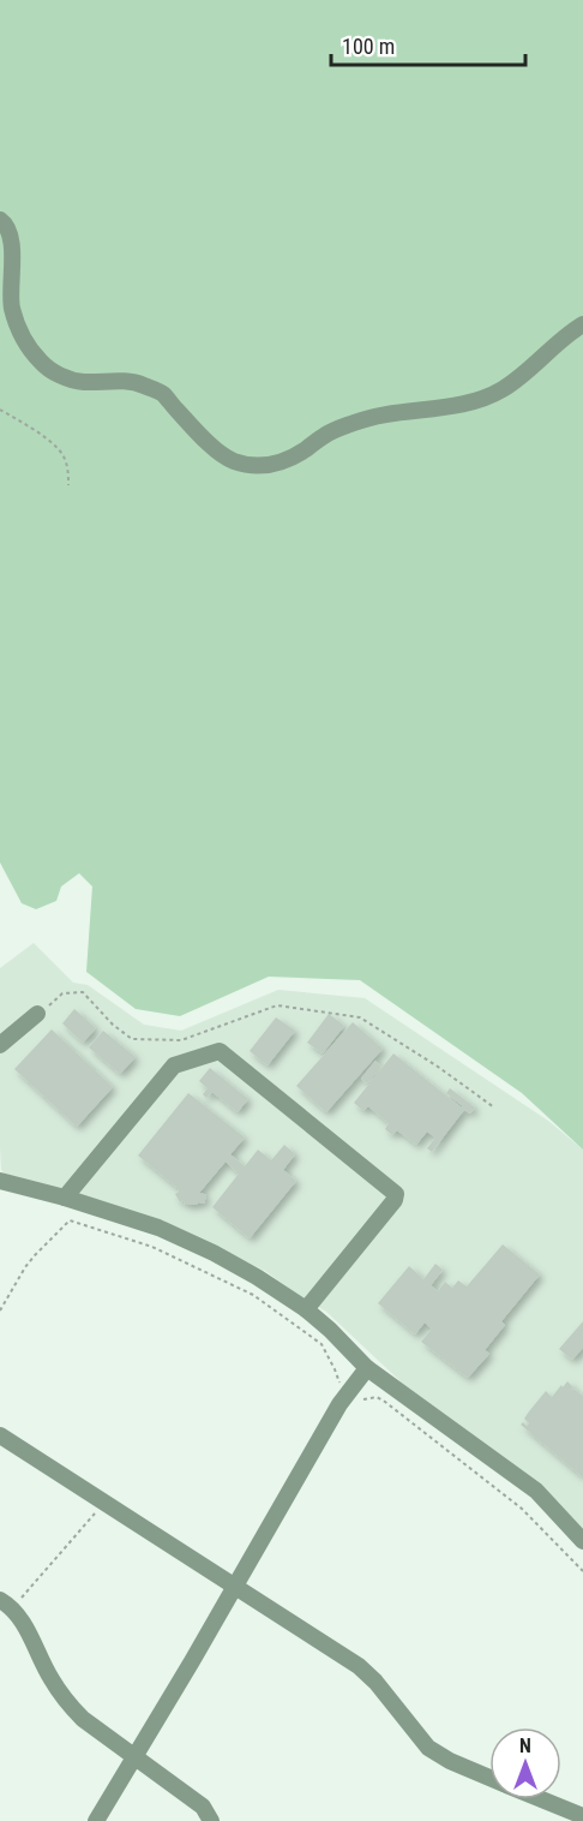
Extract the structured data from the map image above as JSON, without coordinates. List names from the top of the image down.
{
  "scale_bar": "100 m",
  "north": "top"
}
